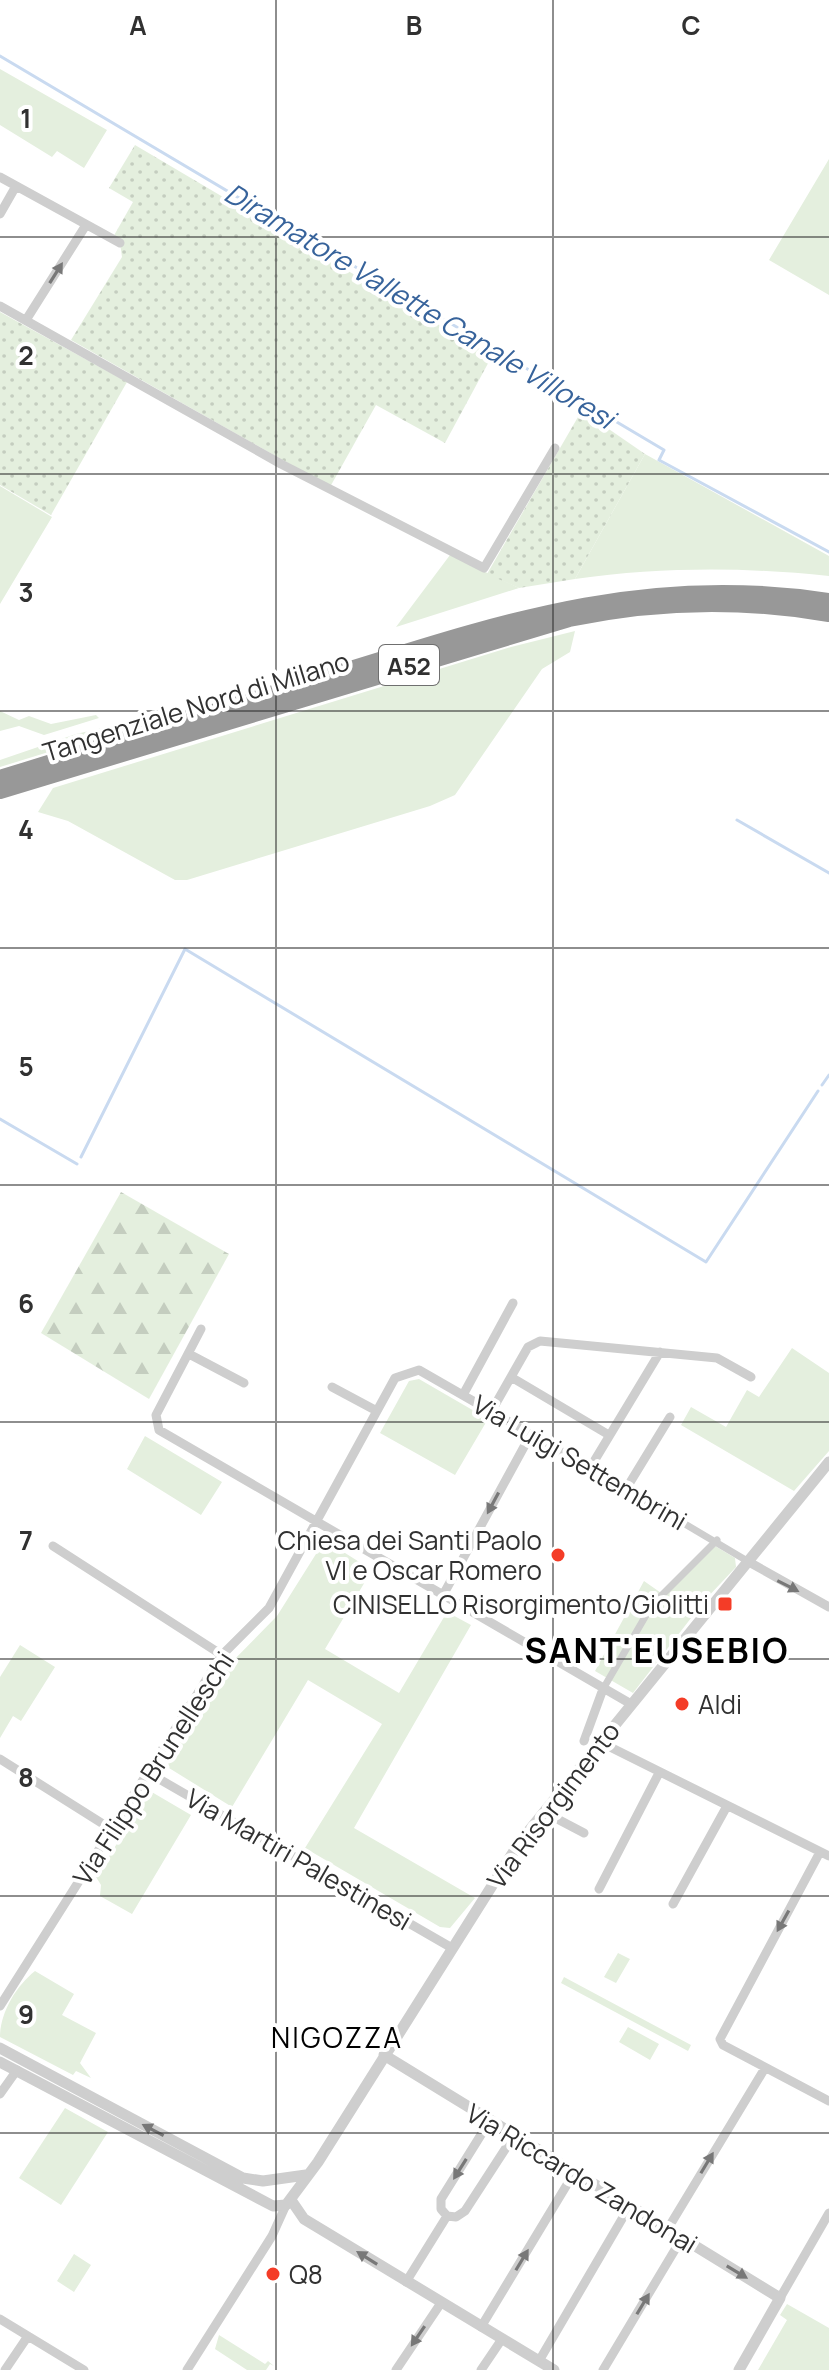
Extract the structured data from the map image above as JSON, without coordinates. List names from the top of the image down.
{
  "streets": {
    "highway": ["A52", "Tangenziale Nord di Milano"],
    "street": [
      "Via Luigi Settembrini",
      "Via Filippo Brunelleschi",
      "Via Risorgimento",
      "Via Martiri Palestinesi",
      "Via Riccardo Zandonai"
    ]
  },
  "crossings": [
    ["Via Luigi Settembrini", "Via Filippo Brunelleschi"],
    ["Via Luigi Settembrini", "Via Risorgimento"],
    ["Via Filippo Brunelleschi", "Via Martiri Palestinesi"],
    ["Via Risorgimento", "Via Martiri Palestinesi"],
    ["Via Risorgimento", "Via Riccardo Zandonai"]
  ],
  "districts": ["SANT'EUSEBIO", "NIGOZZA"],
  "water": ["Diramatore Vallette Canale Villoresi"],
  "places": {
    "other": ["Chiesa dei Santi Paolo VI e Oscar Romero", "Aldi", "Q8"],
    "transit": ["CINISELLO Risorgimento/Giolitti"]
  },
  "grid": {
    "columns": ["A", "B", "C"],
    "rows": [
      "1",
      "2",
      "3",
      "4",
      "5",
      "6",
      "7",
      "8",
      "9"
    ]
  }
}
